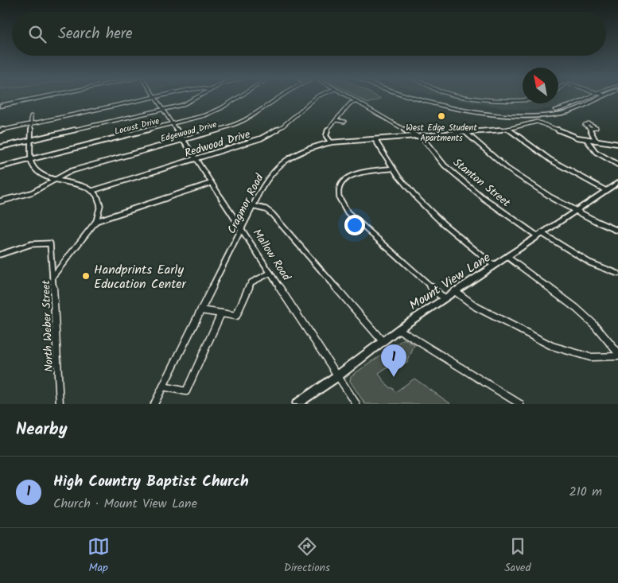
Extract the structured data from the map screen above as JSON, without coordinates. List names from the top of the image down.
{
  "streets": {
    "street": [
      "Locust Drive",
      "Edgewood Drive",
      "Redwood Drive",
      "Stanton Street",
      "Cragmor Road",
      "Mallow Road",
      "Mount View Lane",
      "North Weber Street"
    ]
  },
  "crossings": [
    ["Locust Drive", "Mallow Road"],
    ["Edgewood Drive", "Mallow Road"],
    ["Redwood Drive", "Mallow Road"],
    ["Redwood Drive", "North Weber Street"],
    ["Stanton Street", "Cragmor Road"],
    ["Stanton Street", "Mount View Lane"],
    ["Cragmor Road", "Mallow Road"],
    ["Mallow Road", "Mount View Lane"]
  ],
  "places": ["West Edge Student Apartments", "Handprints Early Education Center"],
  "north": "top left",
  "page": {
    "search": "Search here",
    "pins": "1",
    "heading": "Nearby",
    "list": [
      {
        "mark": "1",
        "name": "High Country Baptist Church",
        "note": "Church · Mount View Lane",
        "value": "210 m"
      }
    ],
    "nav": ["Map", "Directions", "Saved"]
  }
}
